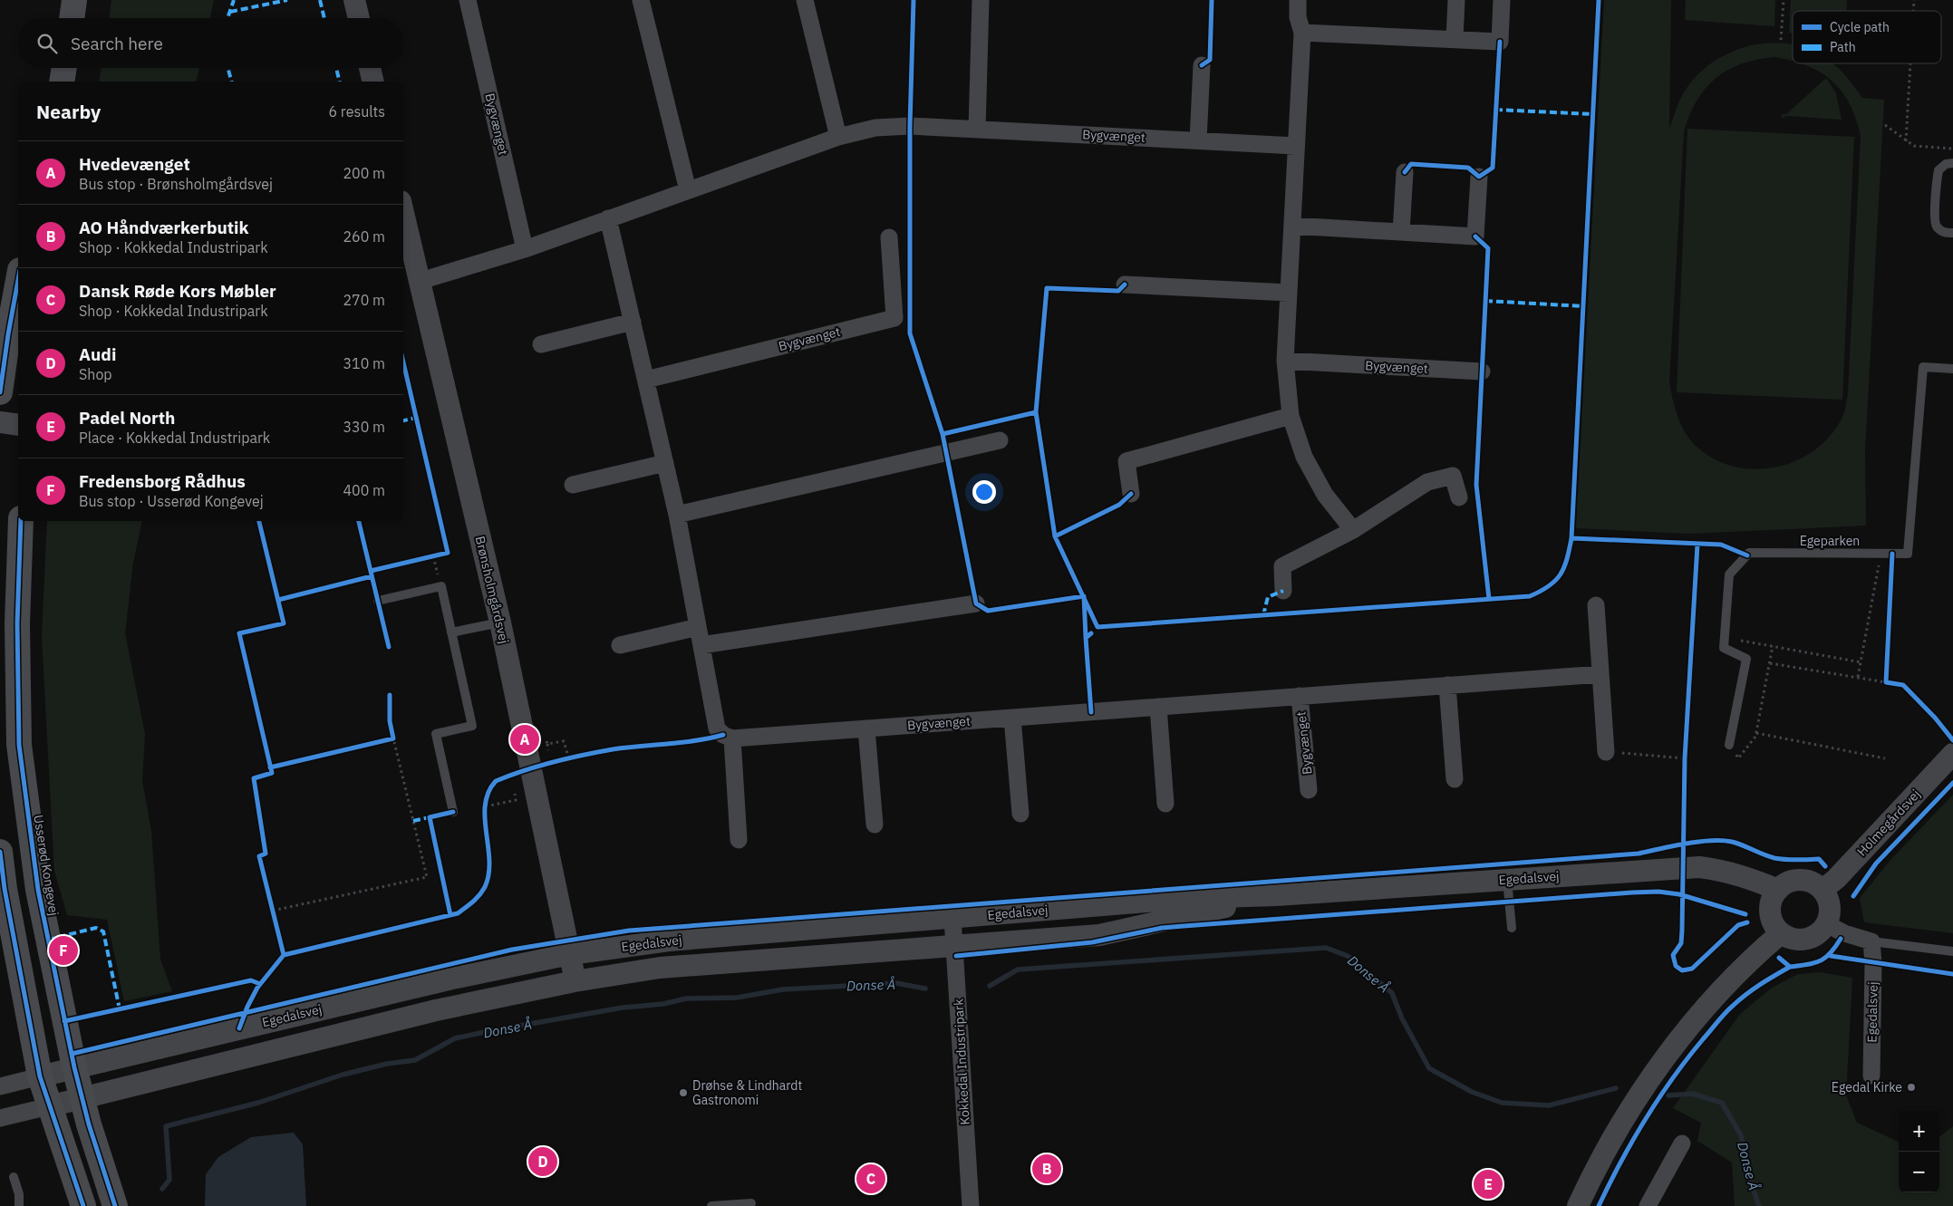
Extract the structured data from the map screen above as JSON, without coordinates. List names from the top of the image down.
{
  "streets": {
    "main road": ["Usserød Kongevej"],
    "street": [
      "Bygvænget",
      "Brønsholmgårdsvej",
      "Holmegårdsvej",
      "Egedalsvej",
      "Kokkedal Industripark"
    ],
    "lane": ["Egeparken"]
  },
  "crossings": [
    ["Bygvænget", "Brønsholmgårdsvej"],
    ["Brønsholmgårdsvej", "Egedalsvej"],
    ["Holmegårdsvej", "Egedalsvej"],
    ["Usserød Kongevej", "Egedalsvej"],
    ["Egedalsvej", "Kokkedal Industripark"]
  ],
  "water": ["Donse Å"],
  "places": ["Egedal Kirke", "Drøhse & Lindhardt Gastronomi"],
  "legend": ["Cycle path", "Path"],
  "page": {
    "search": "Search here",
    "heading": ["Nearby", "6 results"],
    "list": [
      {
        "mark": "A",
        "name": "Hvedevænget",
        "note": "Bus stop · Brønsholmgårdsvej",
        "value": "200 m"
      },
      {
        "mark": "B",
        "name": "AO Håndværkerbutik",
        "note": "Shop · Kokkedal Industripark",
        "value": "260 m"
      },
      {
        "mark": "C",
        "name": "Dansk Røde Kors Møbler",
        "note": "Shop · Kokkedal Industripark",
        "value": "270 m"
      },
      {
        "mark": "D",
        "name": "Audi",
        "note": "Shop",
        "value": "310 m"
      },
      {
        "mark": "E",
        "name": "Padel North",
        "note": "Place · Kokkedal Industripark",
        "value": "330 m"
      },
      {
        "mark": "F",
        "name": "Fredensborg Rådhus",
        "note": "Bus stop · Usserød Kongevej",
        "value": "400 m"
      }
    ],
    "pins": [
      "A",
      "F",
      "D",
      "B",
      "C",
      "E"
    ],
    "map_buttons": ["+", "−"]
  }
}
